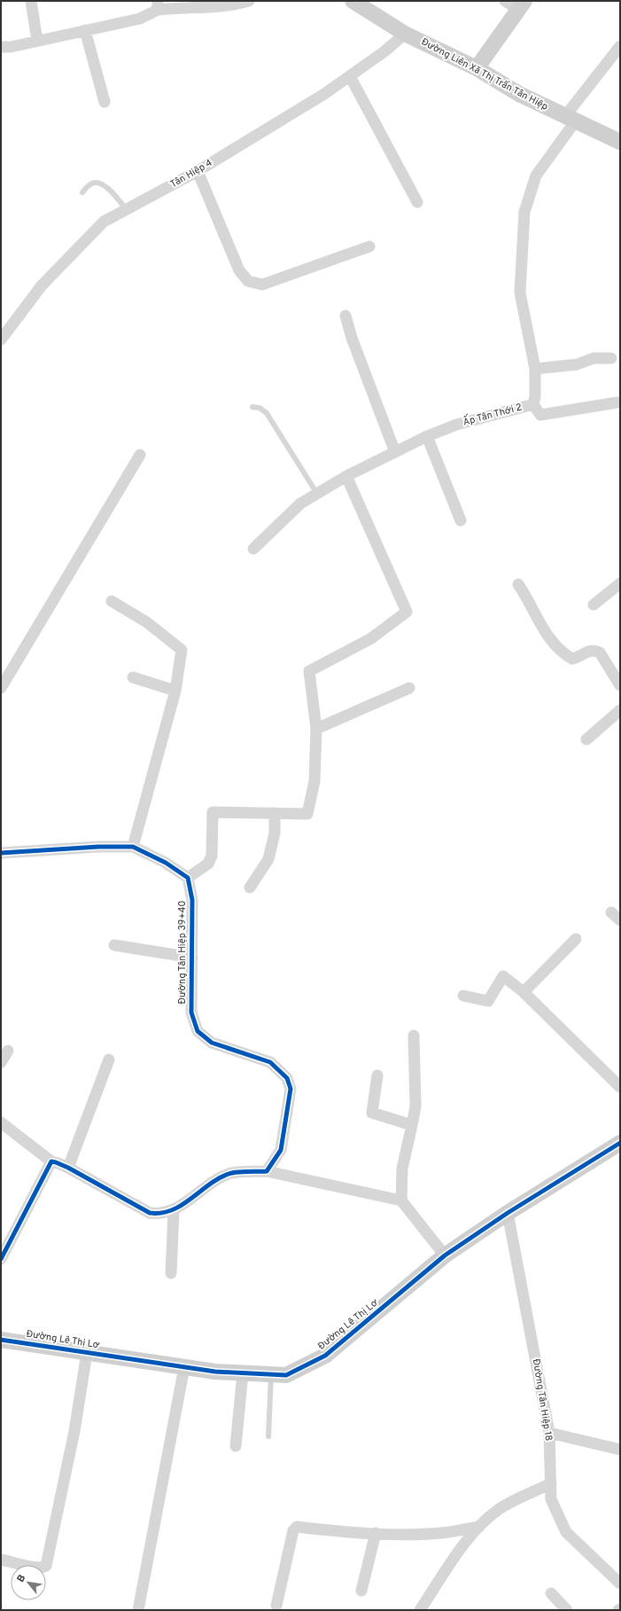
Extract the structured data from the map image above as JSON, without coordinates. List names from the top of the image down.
{
  "streets": {
    "street": [
      "Đường Liên Xã Thị Trấn Tân Hiệp",
      "Tân Hiệp 4",
      "Ấp Tân Thới 2",
      "Đường Tân Hiệp 39+40",
      "Đường Lê Thị Lơ",
      "Đường Tân Hiệp 18"
    ]
  },
  "crossings": [
    ["Đường Liên Xã Thị Trấn Tân Hiệp", "Tân Hiệp 4"],
    ["Đường Liên Xã Thị Trấn Tân Hiệp", "Ấp Tân Thới 2"],
    ["Đường Lê Thị Lơ", "Đường Tân Hiệp 18"]
  ],
  "north": "top left"
}
